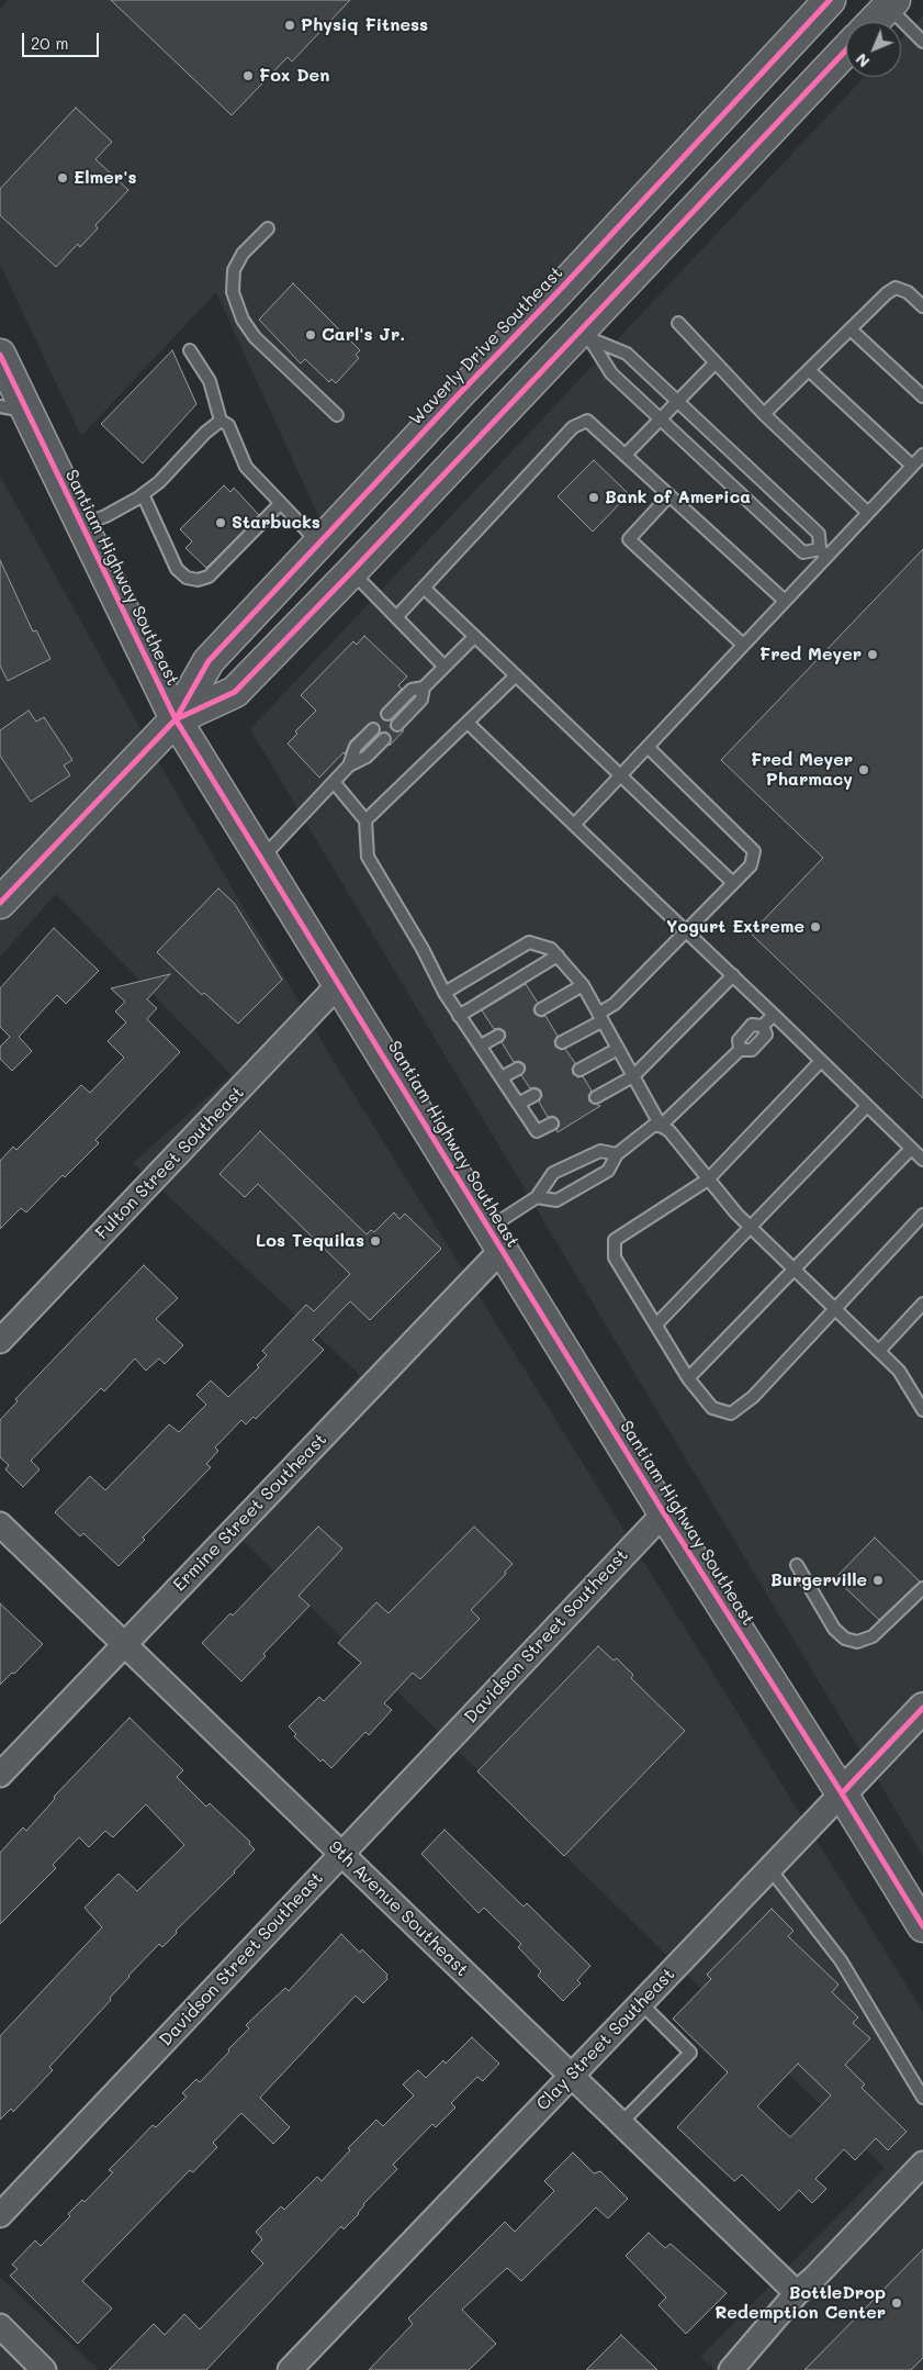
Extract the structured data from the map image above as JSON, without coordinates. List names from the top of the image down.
{
  "streets": {
    "main road": ["Waverly Drive Southeast", "Santiam Highway Southeast"],
    "street": [
      "Fulton Street Southeast",
      "Ermine Street Southeast",
      "Davidson Street Southeast",
      "9th Avenue Southeast",
      "Clay Street Southeast"
    ]
  },
  "crossings": [
    ["Waverly Drive Southeast", "Santiam Highway Southeast"],
    ["Santiam Highway Southeast", "Fulton Street Southeast"],
    ["Santiam Highway Southeast", "Ermine Street Southeast"],
    ["Santiam Highway Southeast", "Davidson Street Southeast"],
    ["Santiam Highway Southeast", "Clay Street Southeast"],
    ["Ermine Street Southeast", "9th Avenue Southeast"],
    ["Davidson Street Southeast", "9th Avenue Southeast"],
    ["9th Avenue Southeast", "Clay Street Southeast"]
  ],
  "places": [
    "Physiq Fitness",
    "Fox Den",
    "Elmer's",
    "Carl's Jr.",
    "Bank of America",
    "Starbucks",
    "Fred Meyer",
    "Fred Meyer Pharmacy",
    "Yogurt Extreme",
    "Los Tequilas",
    "Burgerville",
    "BottleDrop Redemption Center"
  ],
  "scale_bar": "20 m",
  "north": "bottom left"
}
